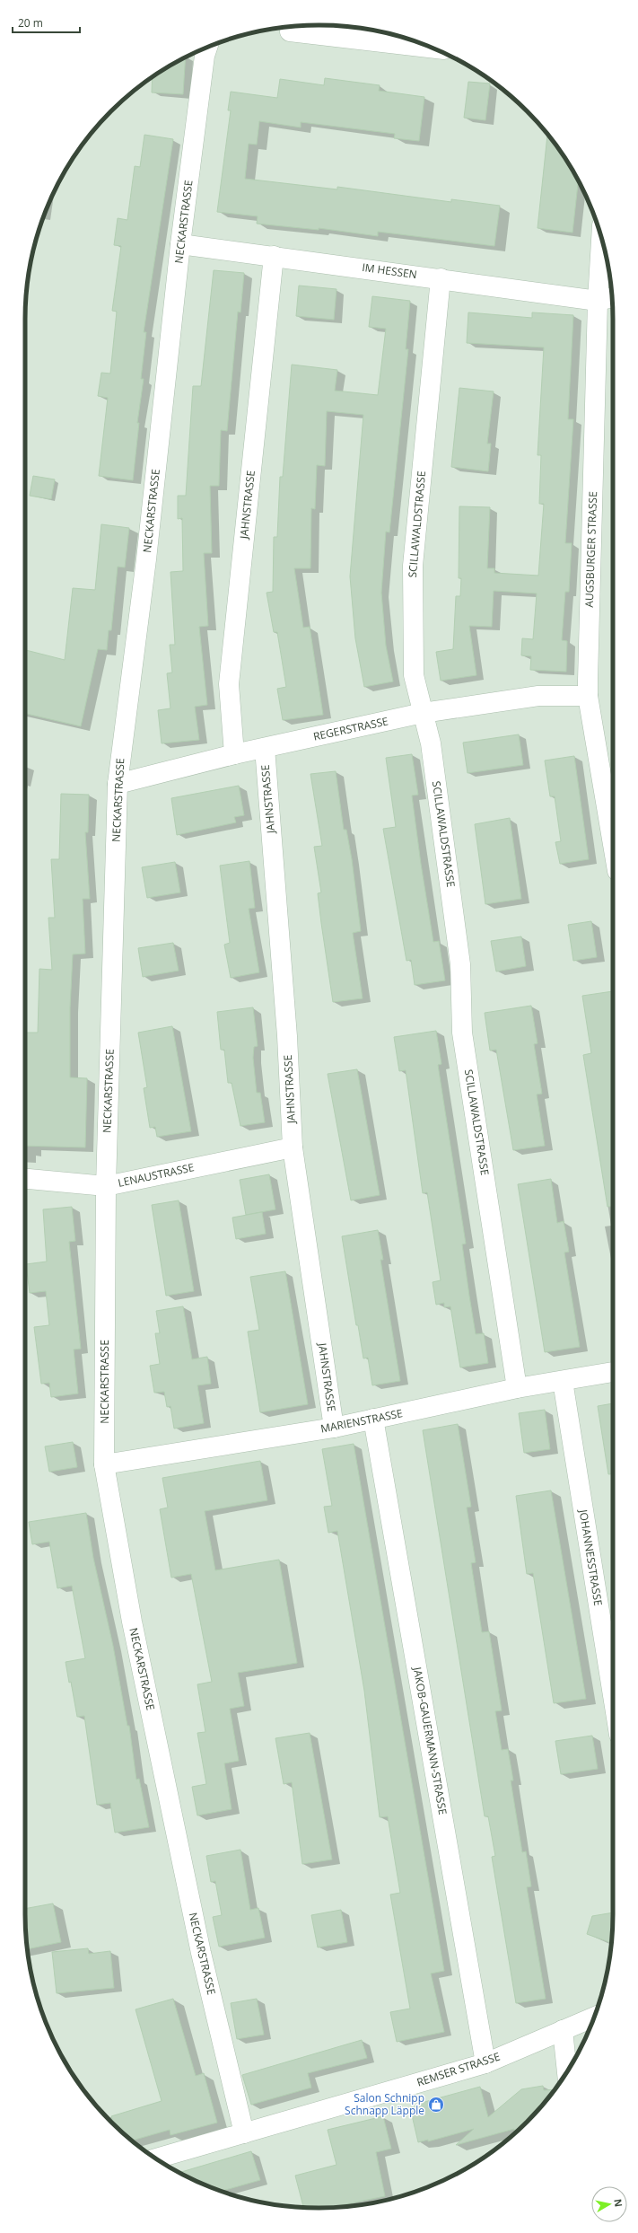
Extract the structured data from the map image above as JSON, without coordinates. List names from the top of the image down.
{
  "streets": {
    "street": [
      "NECKARSTRASSE",
      "IM HESSEN",
      "JAHNSTRASSE",
      "SCILLAWALDSTRASSE",
      "AUGSBURGER STRASSE",
      "REGERSTRASSE",
      "LENAUSTRASSE",
      "MARIENSTRASSE",
      "JOHANNESSTRASSE",
      "JAKOB-GAUERMANN-STRASSE",
      "REMSER STRASSE"
    ]
  },
  "crossings": [
    ["NECKARSTRASSE", "IM HESSEN"],
    ["NECKARSTRASSE", "REGERSTRASSE"],
    ["NECKARSTRASSE", "LENAUSTRASSE"],
    ["NECKARSTRASSE", "MARIENSTRASSE"],
    ["NECKARSTRASSE", "REMSER STRASSE"],
    ["IM HESSEN", "JAHNSTRASSE"],
    ["IM HESSEN", "SCILLAWALDSTRASSE"],
    ["IM HESSEN", "AUGSBURGER STRASSE"],
    ["JAHNSTRASSE", "REGERSTRASSE"],
    ["JAHNSTRASSE", "LENAUSTRASSE"],
    ["JAHNSTRASSE", "MARIENSTRASSE"],
    ["SCILLAWALDSTRASSE", "REGERSTRASSE"],
    ["SCILLAWALDSTRASSE", "MARIENSTRASSE"],
    ["AUGSBURGER STRASSE", "REGERSTRASSE"],
    ["MARIENSTRASSE", "JOHANNESSTRASSE"],
    ["MARIENSTRASSE", "JAKOB-GAUERMANN-STRASSE"],
    ["JAKOB-GAUERMANN-STRASSE", "REMSER STRASSE"]
  ],
  "places": {
    "shop": ["Salon Schnipp Schnapp Läpple"]
  },
  "scale_bar": "20 m",
  "north": "right"
}
